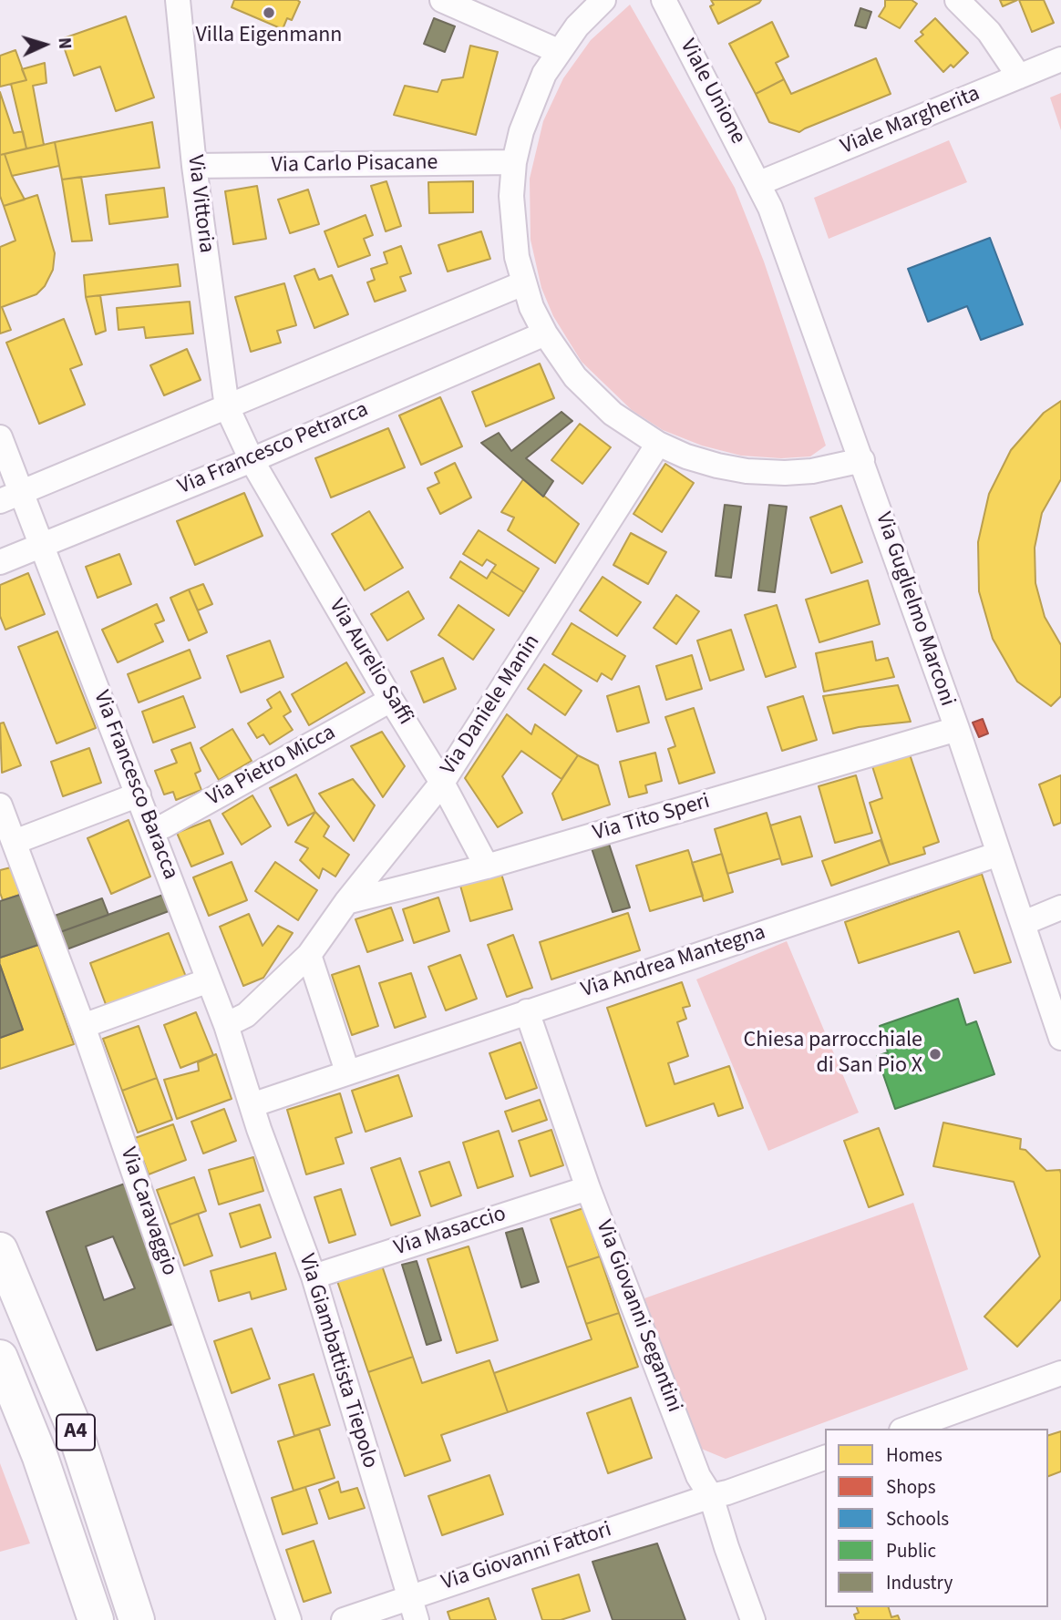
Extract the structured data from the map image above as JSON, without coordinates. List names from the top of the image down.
{
  "streets": {
    "highway": ["A4"],
    "street": [
      "Viale Unione",
      "Viale Margherita",
      "Via Carlo Pisacane",
      "Via Vittoria",
      "Via Francesco Petrarca",
      "Via Guglielmo Marconi",
      "Via Aurelio Saffi",
      "Via Daniele Manin",
      "Via Pietro Micca",
      "Via Francesco Baracca",
      "Via Tito Speri",
      "Via Andrea Mantegna",
      "Via Caravaggio",
      "Via Masaccio",
      "Via Giovanni Segantini",
      "Via Giambattista Tiepolo",
      "Via Giovanni Fattori"
    ]
  },
  "crossings": [
    ["Viale Unione", "Viale Margherita"],
    ["Viale Unione", "Via Guglielmo Marconi"],
    ["Viale Margherita", "Via Guglielmo Marconi"],
    ["Via Carlo Pisacane", "Via Vittoria"],
    ["Via Vittoria", "Via Francesco Petrarca"],
    ["Via Vittoria", "Via Aurelio Saffi"],
    ["Via Francesco Petrarca", "Via Aurelio Saffi"],
    ["Via Francesco Petrarca", "Via Francesco Baracca"],
    ["Via Guglielmo Marconi", "Via Tito Speri"],
    ["Via Guglielmo Marconi", "Via Andrea Mantegna"],
    ["Via Aurelio Saffi", "Via Daniele Manin"],
    ["Via Aurelio Saffi", "Via Pietro Micca"],
    ["Via Aurelio Saffi", "Via Tito Speri"],
    ["Via Daniele Manin", "Via Francesco Baracca"],
    ["Via Daniele Manin", "Via Tito Speri"],
    ["Via Daniele Manin", "Via Giambattista Tiepolo"],
    ["Via Pietro Micca", "Via Francesco Baracca"],
    ["Via Francesco Baracca", "Via Giambattista Tiepolo"],
    ["Via Andrea Mantegna", "Via Giovanni Segantini"],
    ["Via Andrea Mantegna", "Via Giambattista Tiepolo"],
    ["Via Masaccio", "Via Giovanni Segantini"],
    ["Via Masaccio", "Via Giambattista Tiepolo"],
    ["Via Giovanni Segantini", "Via Giovanni Fattori"],
    ["Via Giambattista Tiepolo", "Via Giovanni Fattori"]
  ],
  "places": ["Villa Eigenmann", "Chiesa parrocchiale di San Pio X"],
  "legend": [
    "Homes",
    "Shops",
    "Schools",
    "Public",
    "Industry"
  ],
  "north": "right"
}
